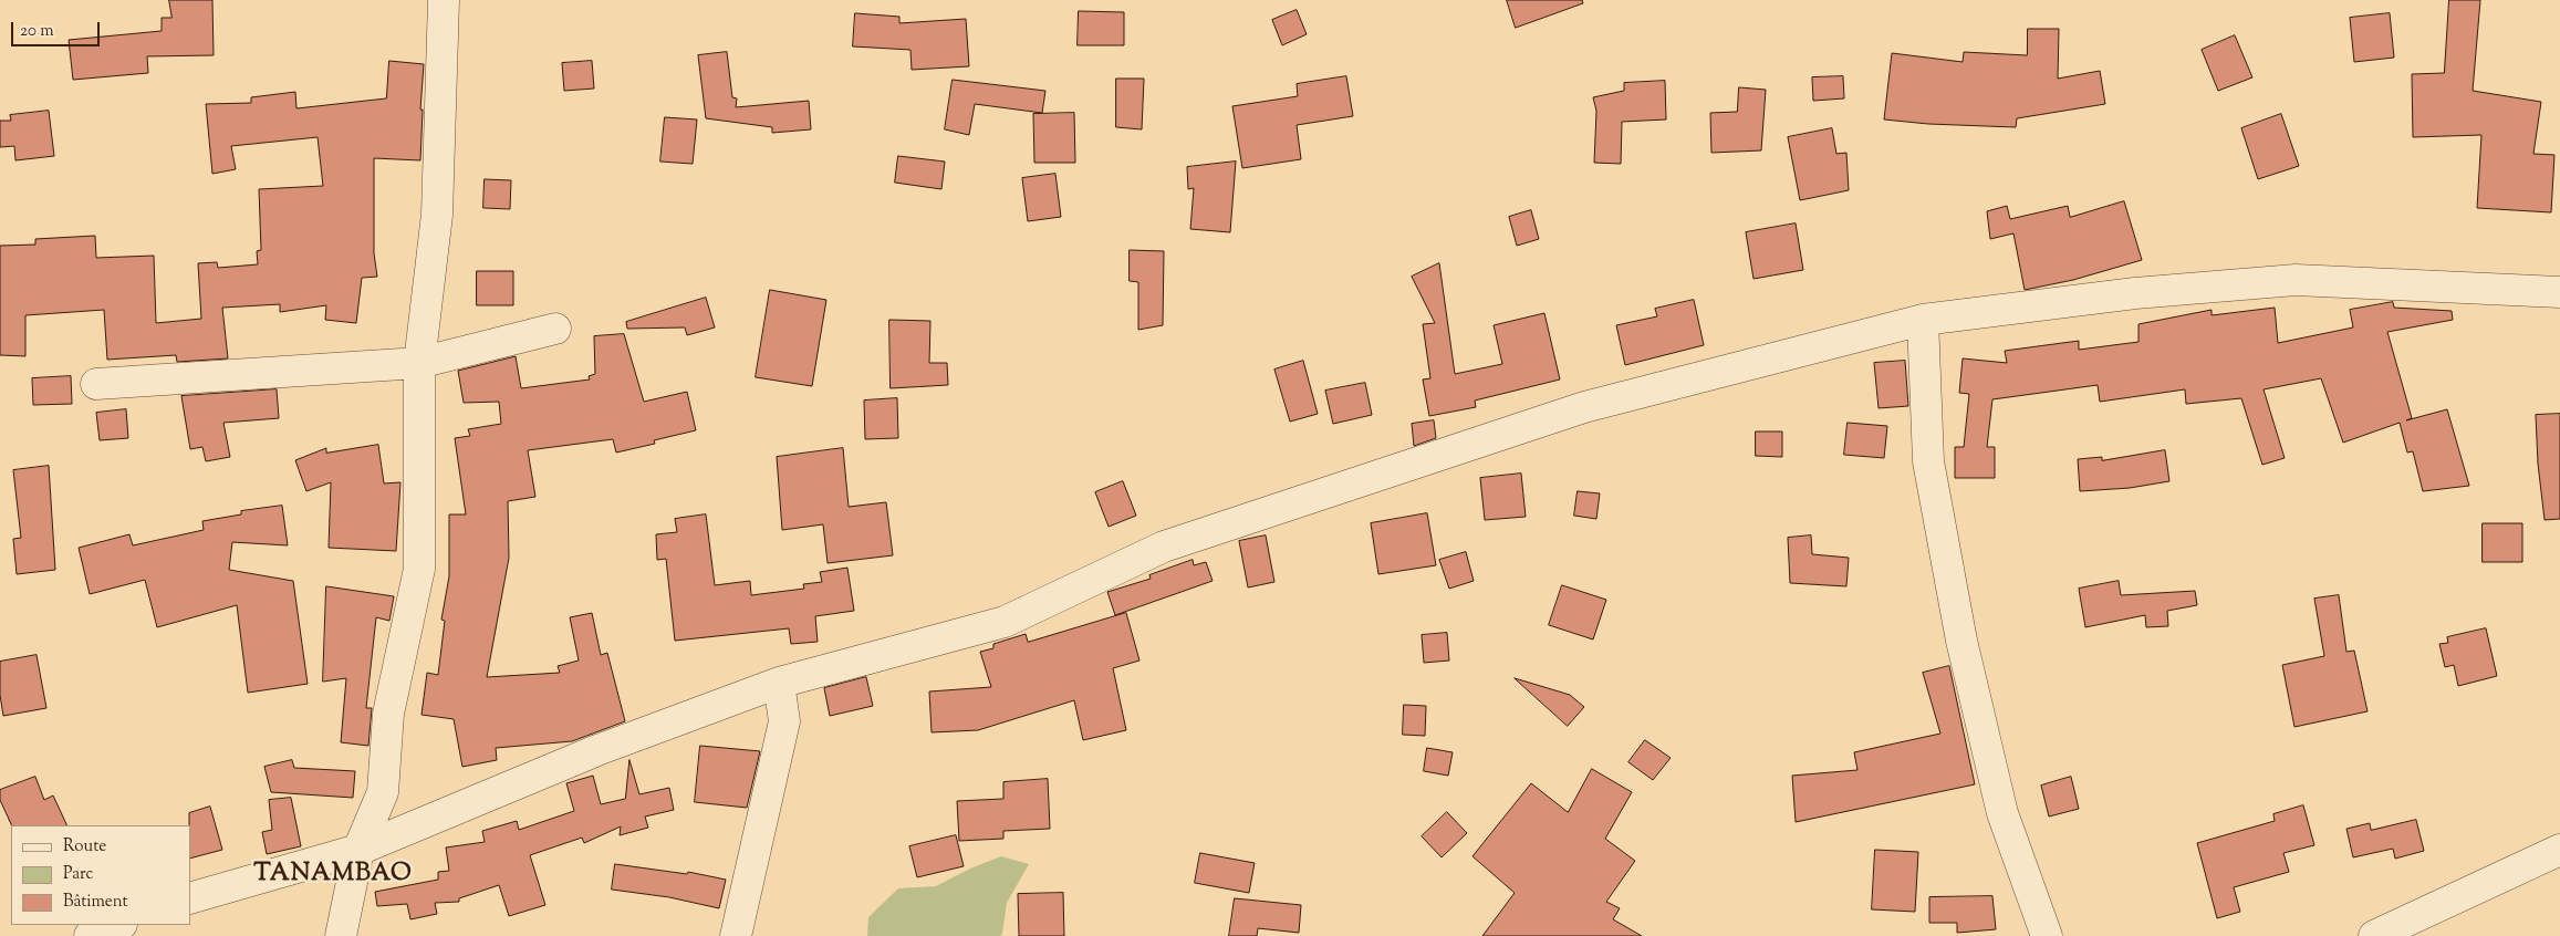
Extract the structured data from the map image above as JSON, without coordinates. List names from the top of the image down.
{
  "districts": ["TANAMBAO"],
  "legend": ["Route", "Parc", "Bâtiment"],
  "scale_bar": "20 m"
}
